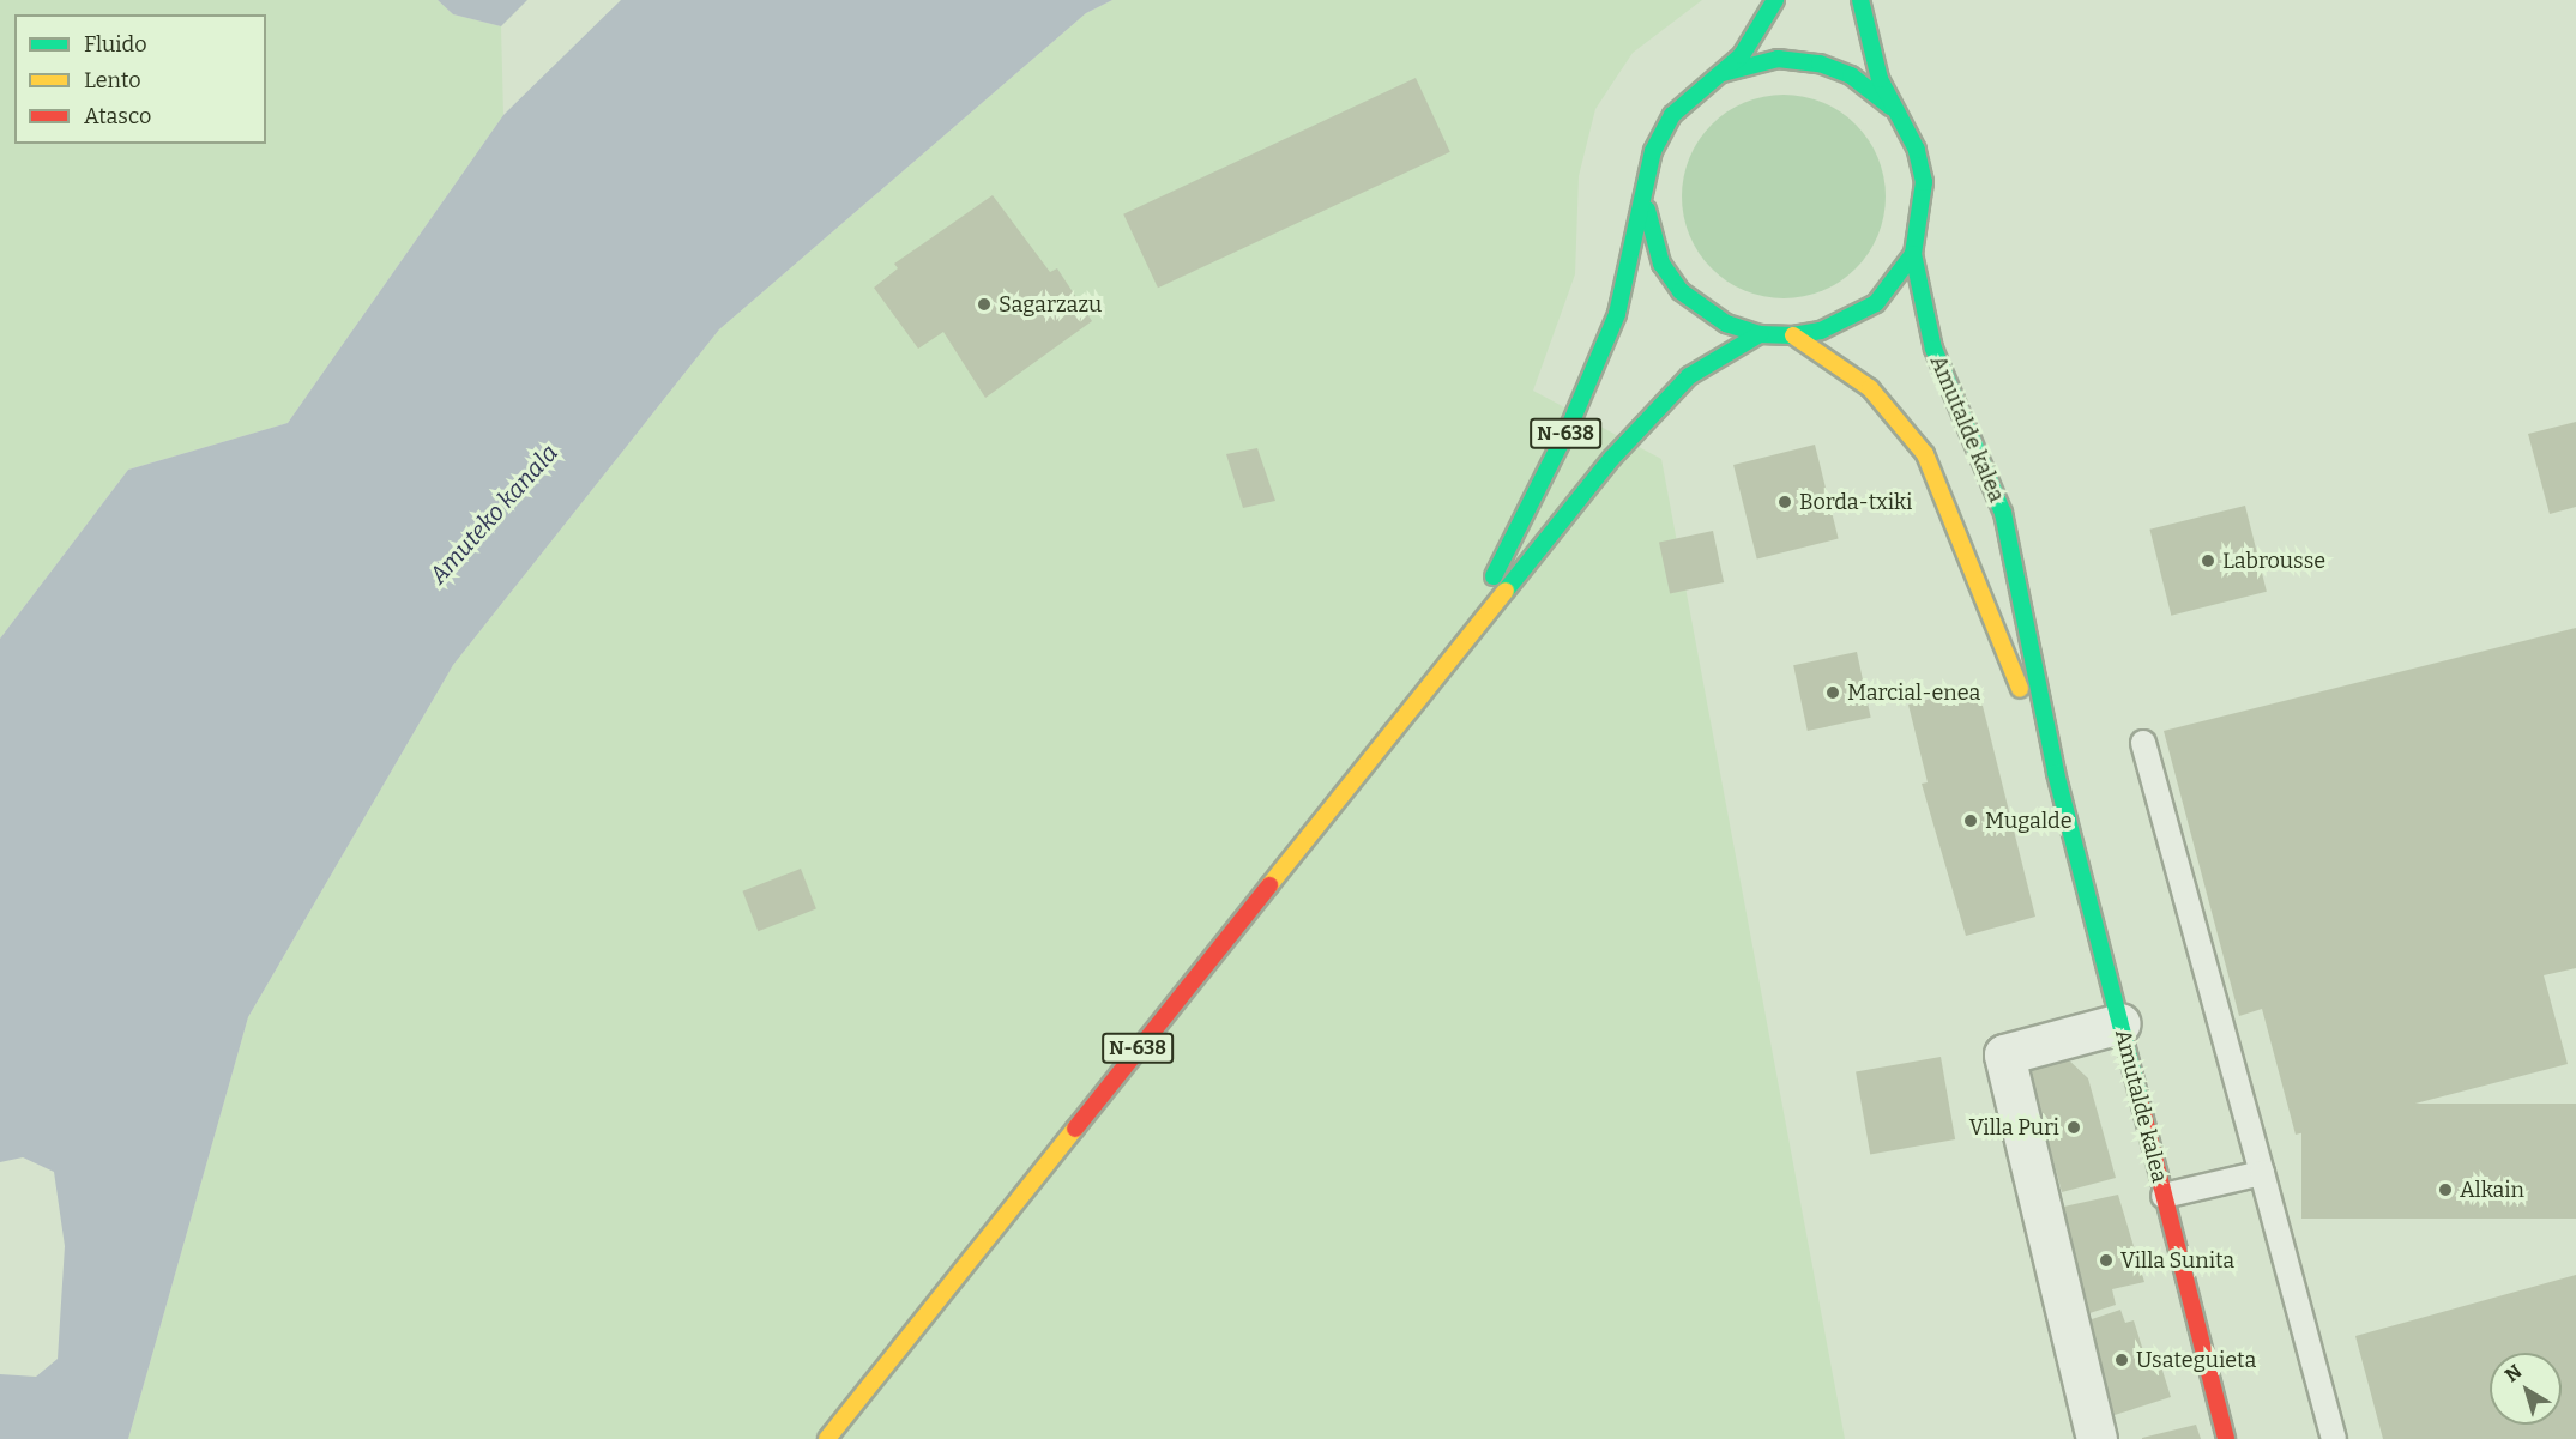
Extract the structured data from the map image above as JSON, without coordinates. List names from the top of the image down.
{
  "streets": {
    "main road": ["Amutalde kalea", "N-638"]
  },
  "crossings": [
    ["Amutalde kalea", "N-638"]
  ],
  "water": ["Amuteko kanala"],
  "places": [
    "Sagarzazu",
    "Borda-txiki",
    "Labrousse",
    "Marcial-enea",
    "Mugalde",
    "Villa Puri",
    "Alkain",
    "Villa Sunita",
    "Usateguieta"
  ],
  "legend": ["Fluido", "Lento", "Atasco"],
  "north": "top left"
}
